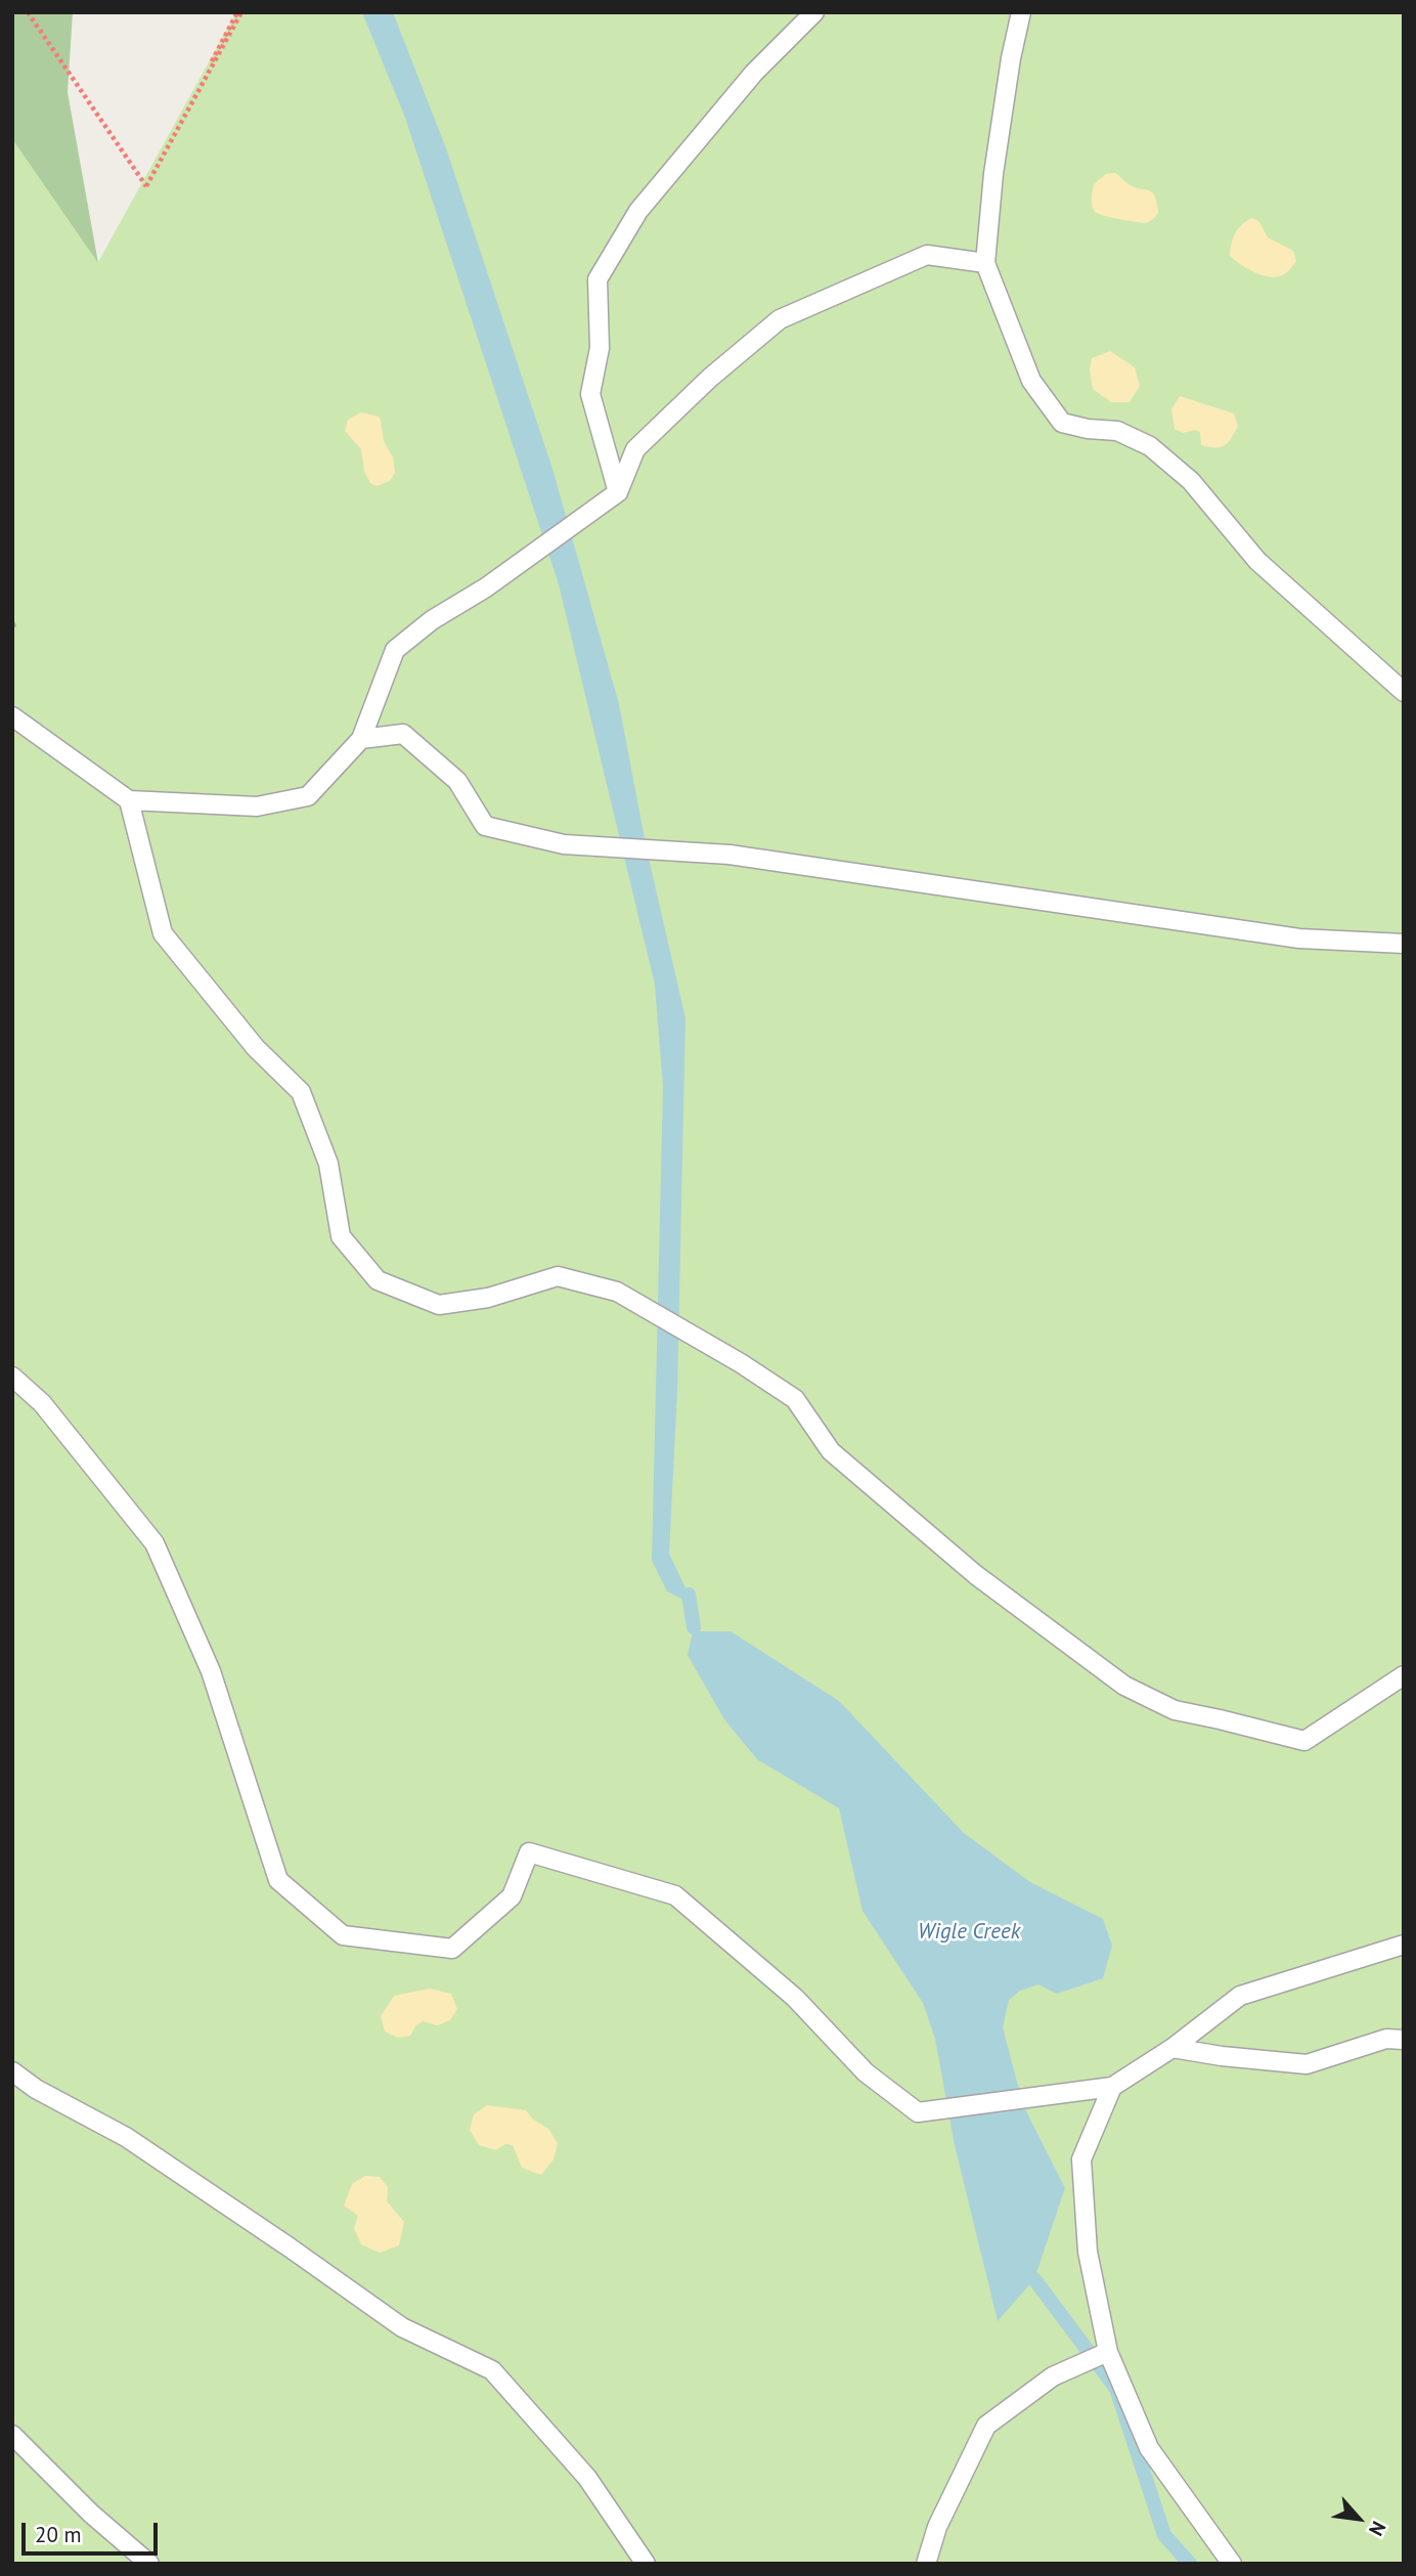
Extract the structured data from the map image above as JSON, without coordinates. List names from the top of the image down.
{
  "water": ["Wigle Creek"],
  "scale_bar": "20 m",
  "north": "bottom right"
}
